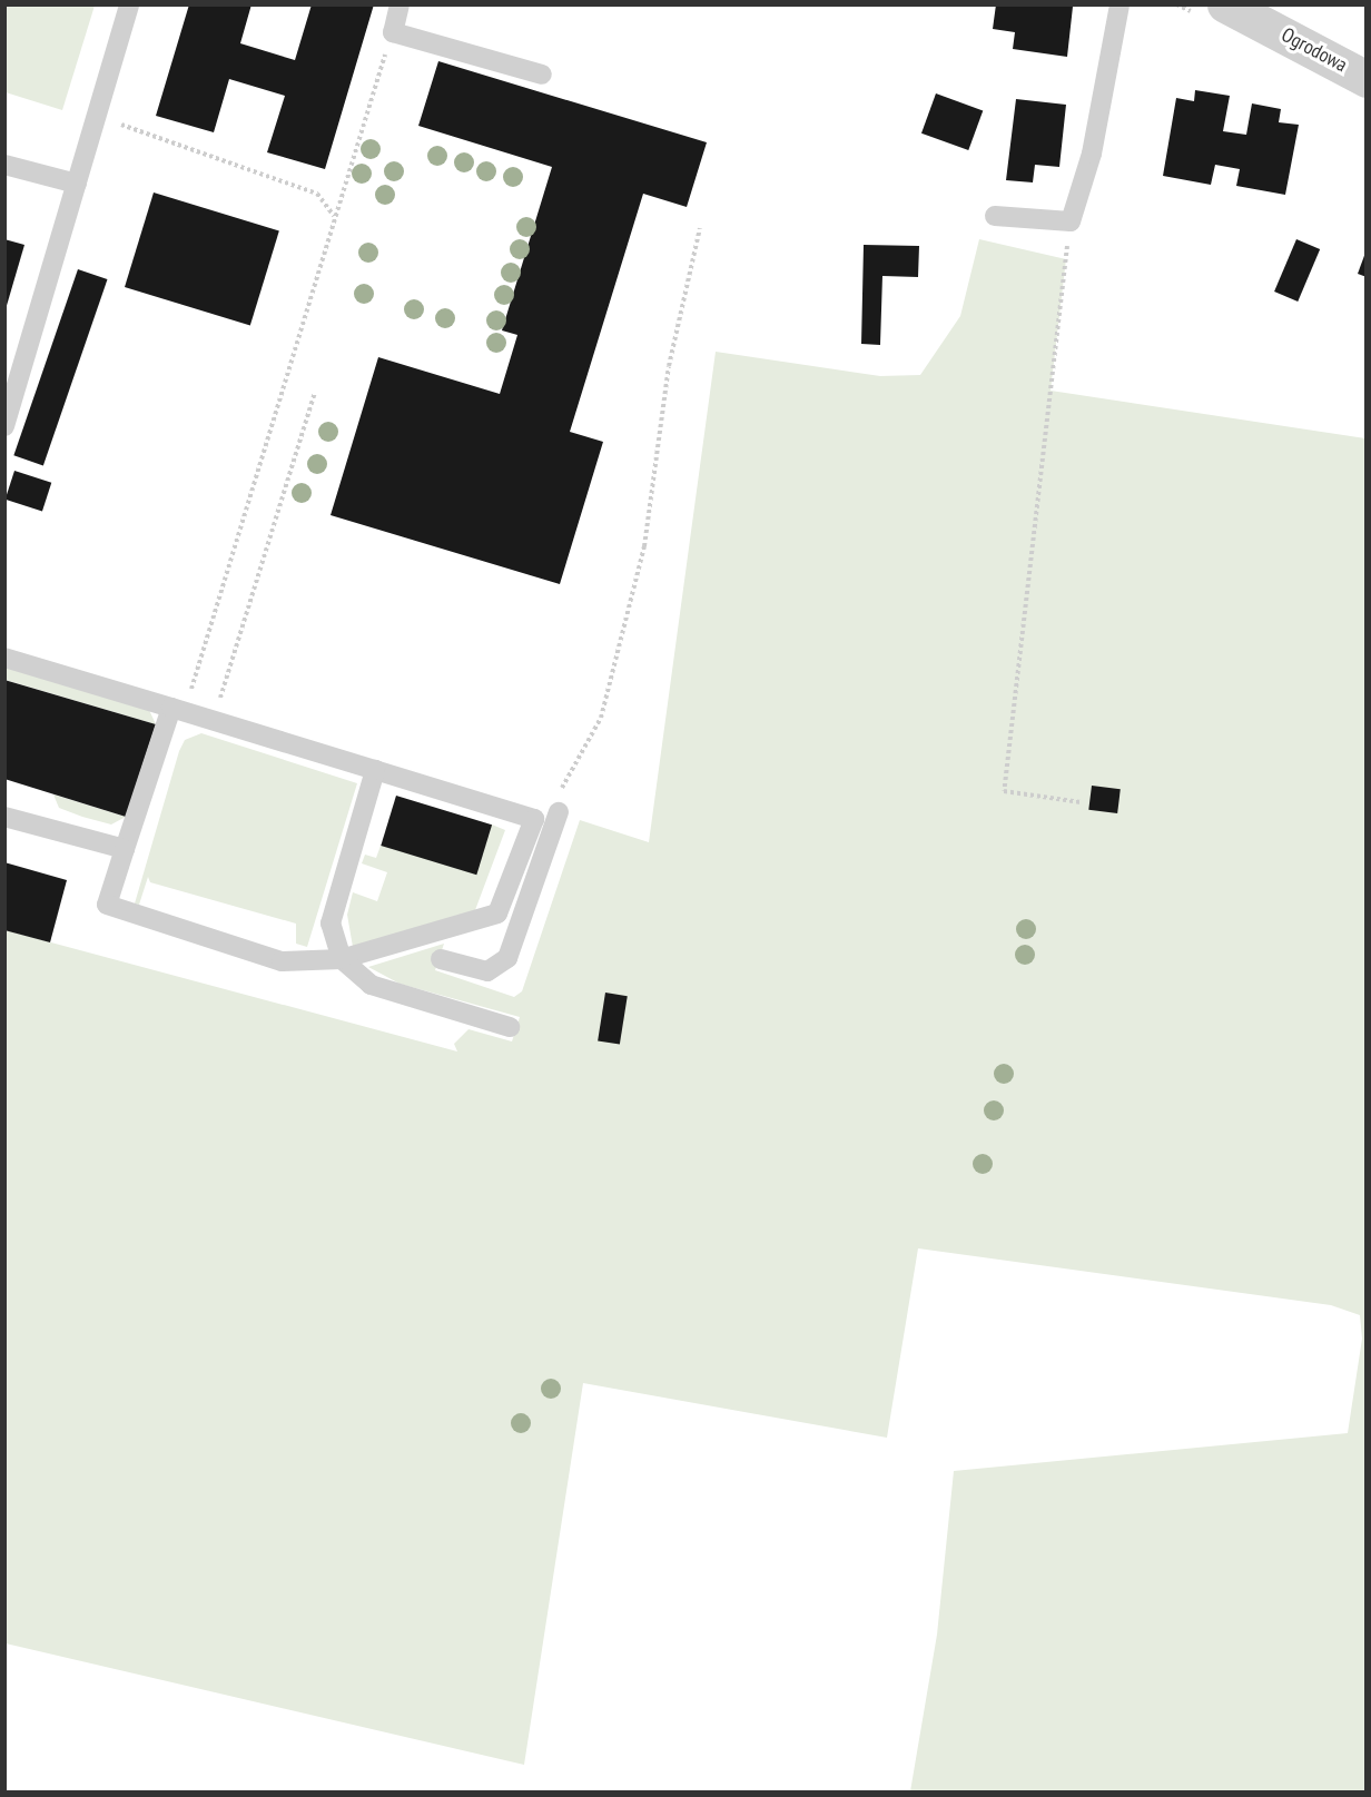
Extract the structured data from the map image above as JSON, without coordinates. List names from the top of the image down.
{
  "streets": {
    "street": ["Ogrodowa"]
  }
}
